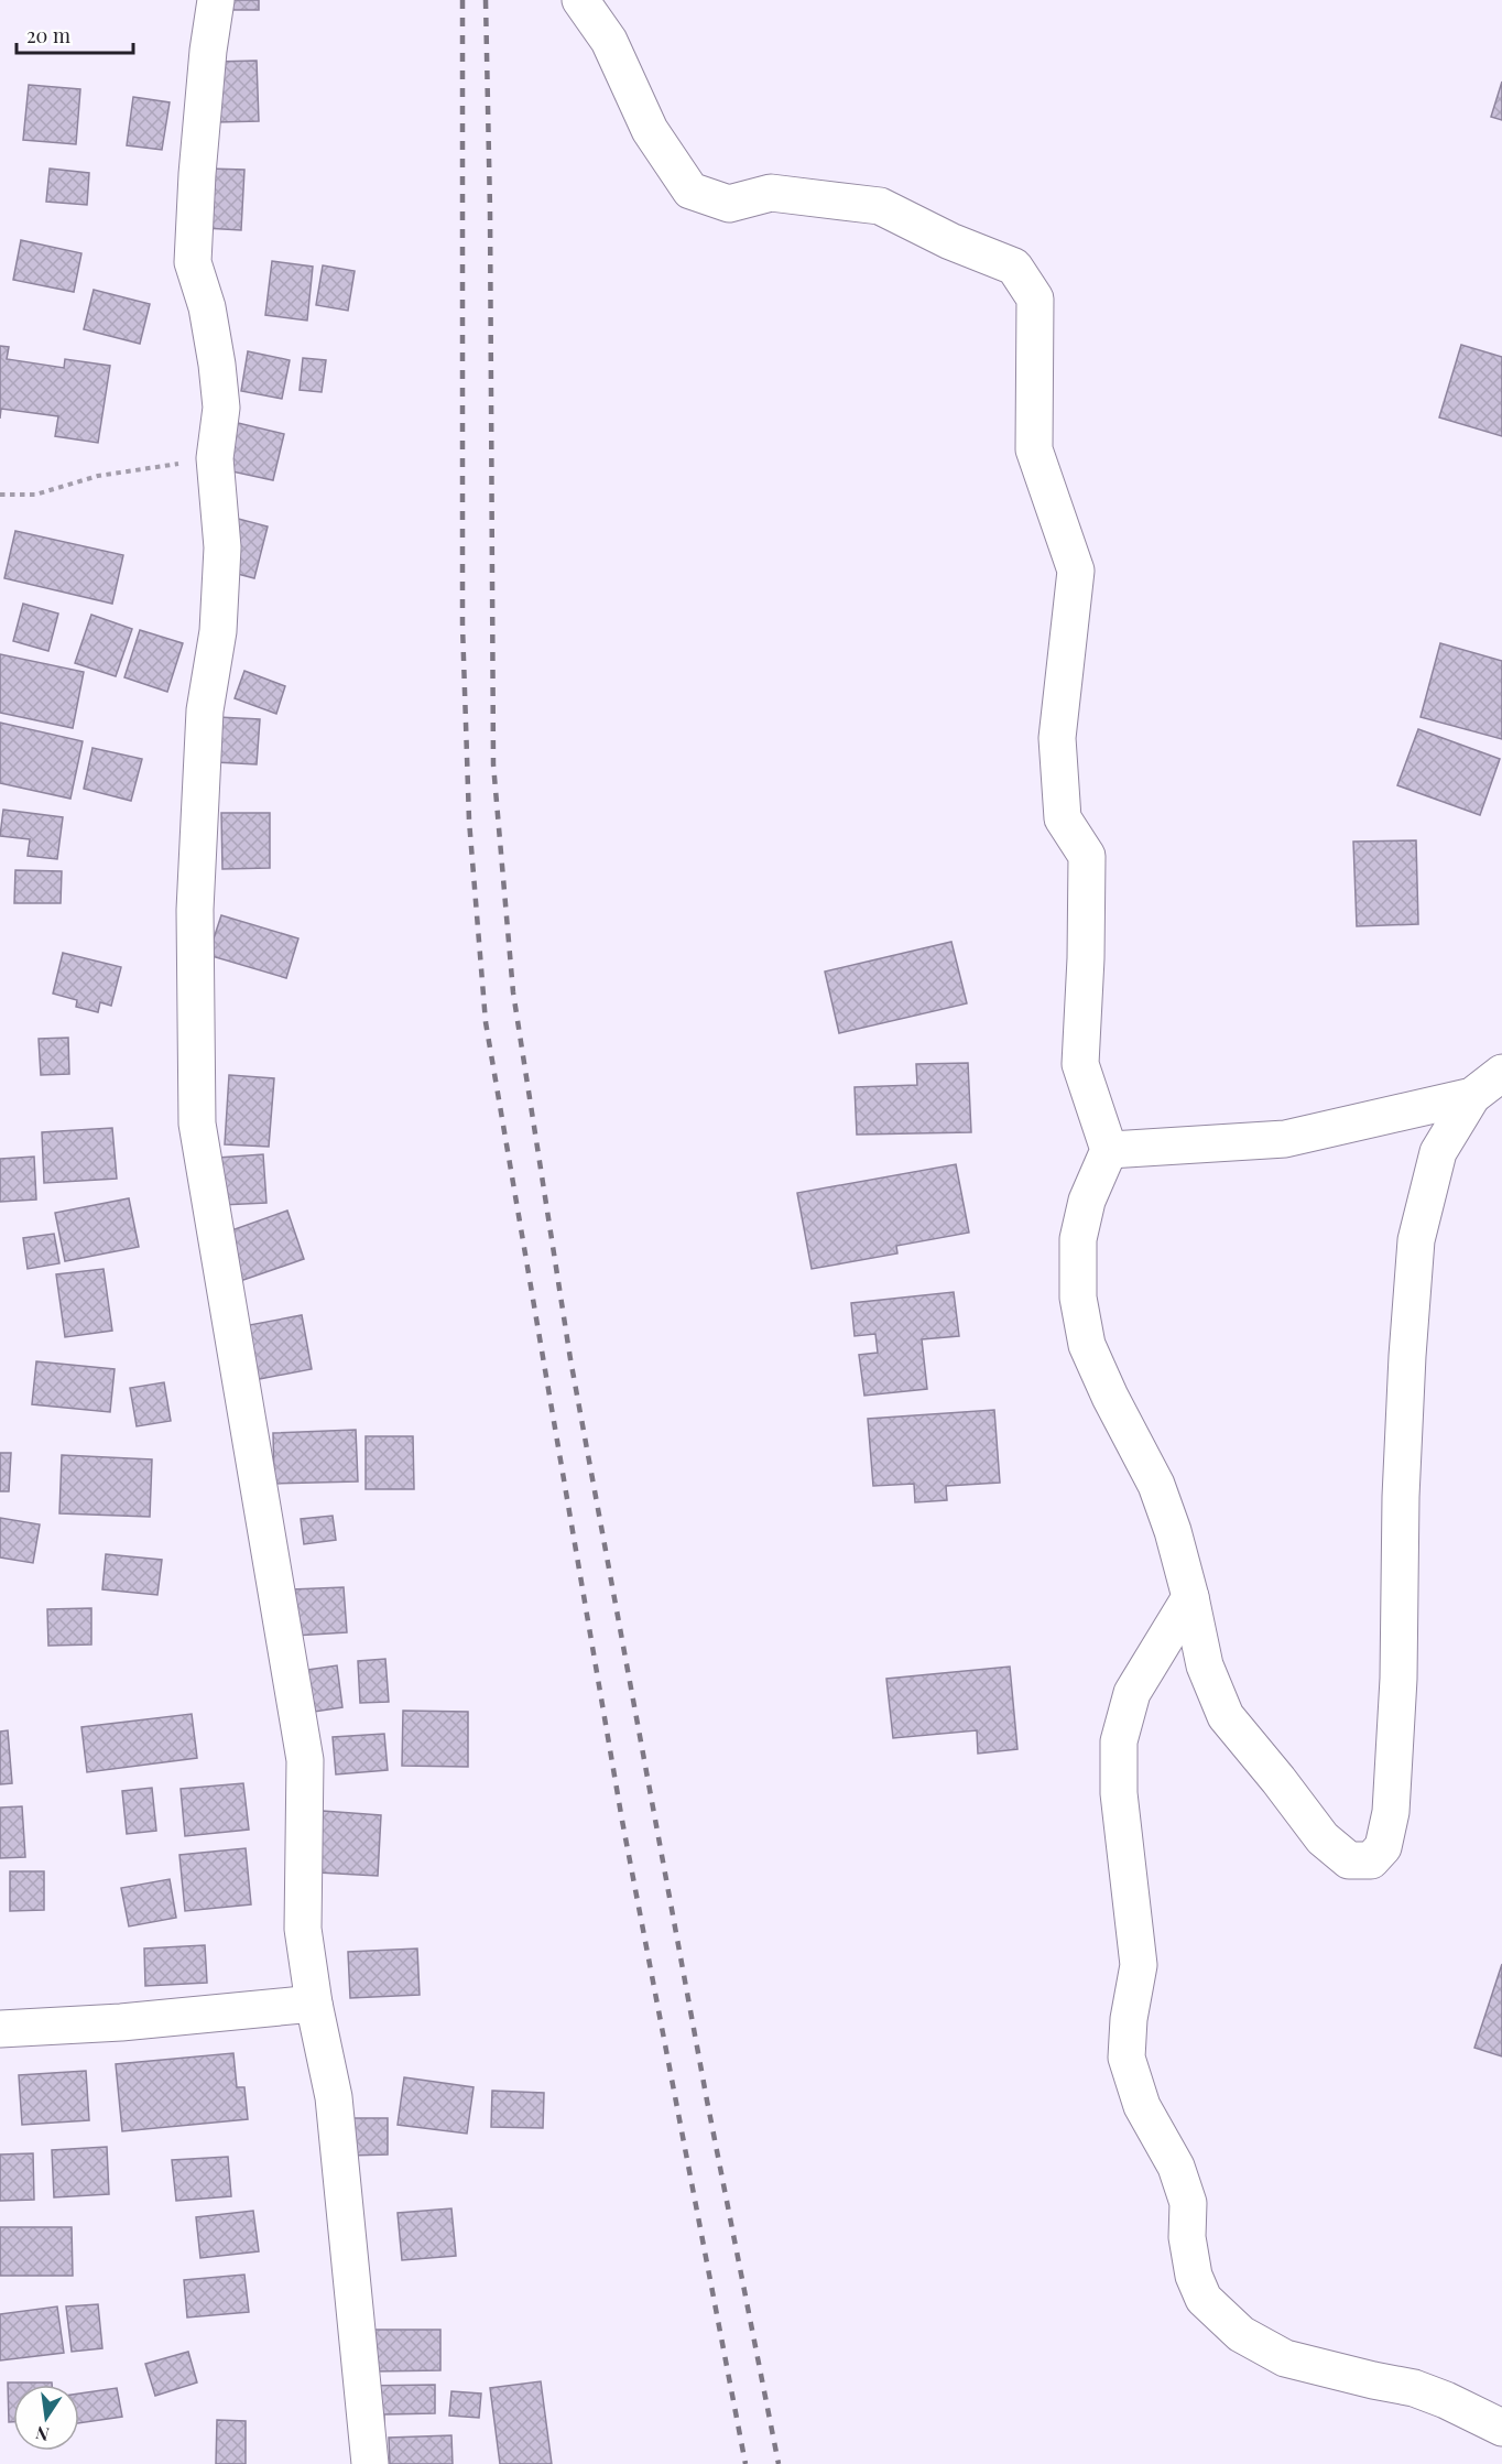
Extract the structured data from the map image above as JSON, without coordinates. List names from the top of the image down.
{
  "scale_bar": "20 m",
  "north": "bottom"
}
